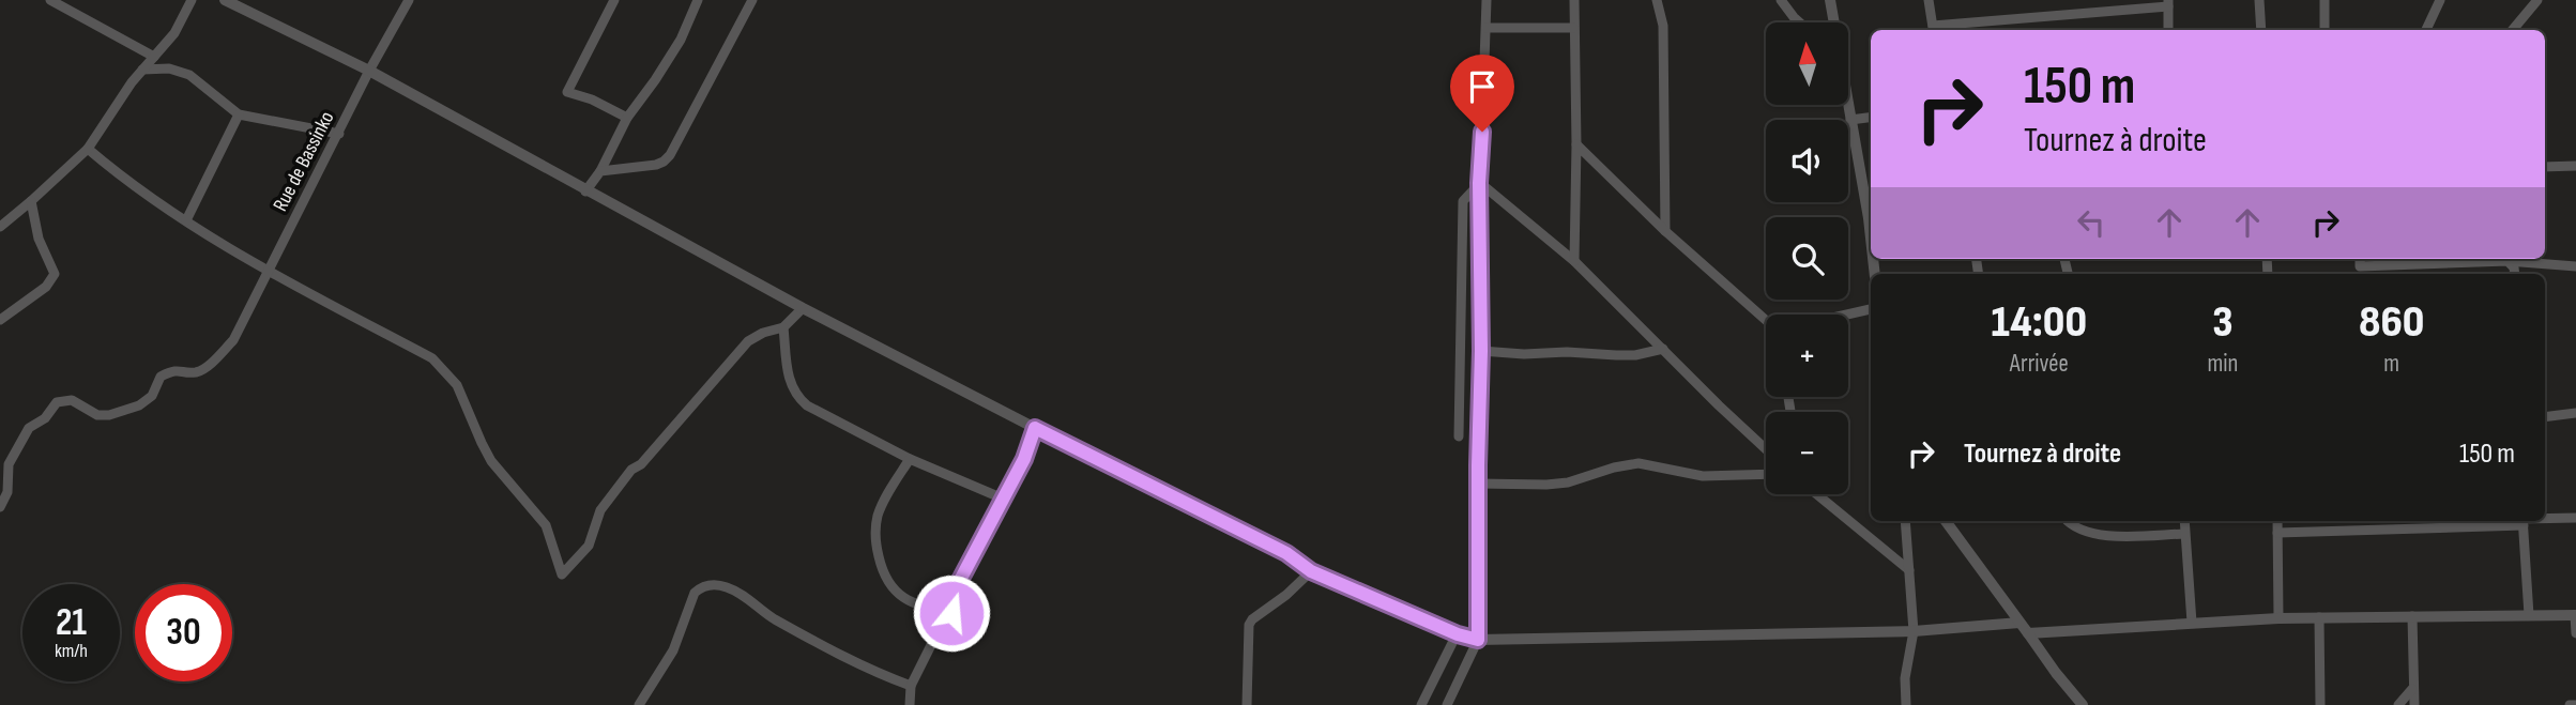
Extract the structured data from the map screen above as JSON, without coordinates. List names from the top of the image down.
{
  "streets": {
    "street": ["Rue de Bassinko"]
  },
  "north": "top",
  "page": {
    "map_buttons": ["+", "−"],
    "turn": ["150 m", "Tournez à droite"],
    "eta": [
      "14:00",
      "Arrivée",
      "3",
      "min",
      "860",
      "m"
    ],
    "list": [
      {
        "name": "Tournez à droite",
        "value": "150 m"
      }
    ],
    "speed": "21 km/h",
    "limit": "30"
  }
}
